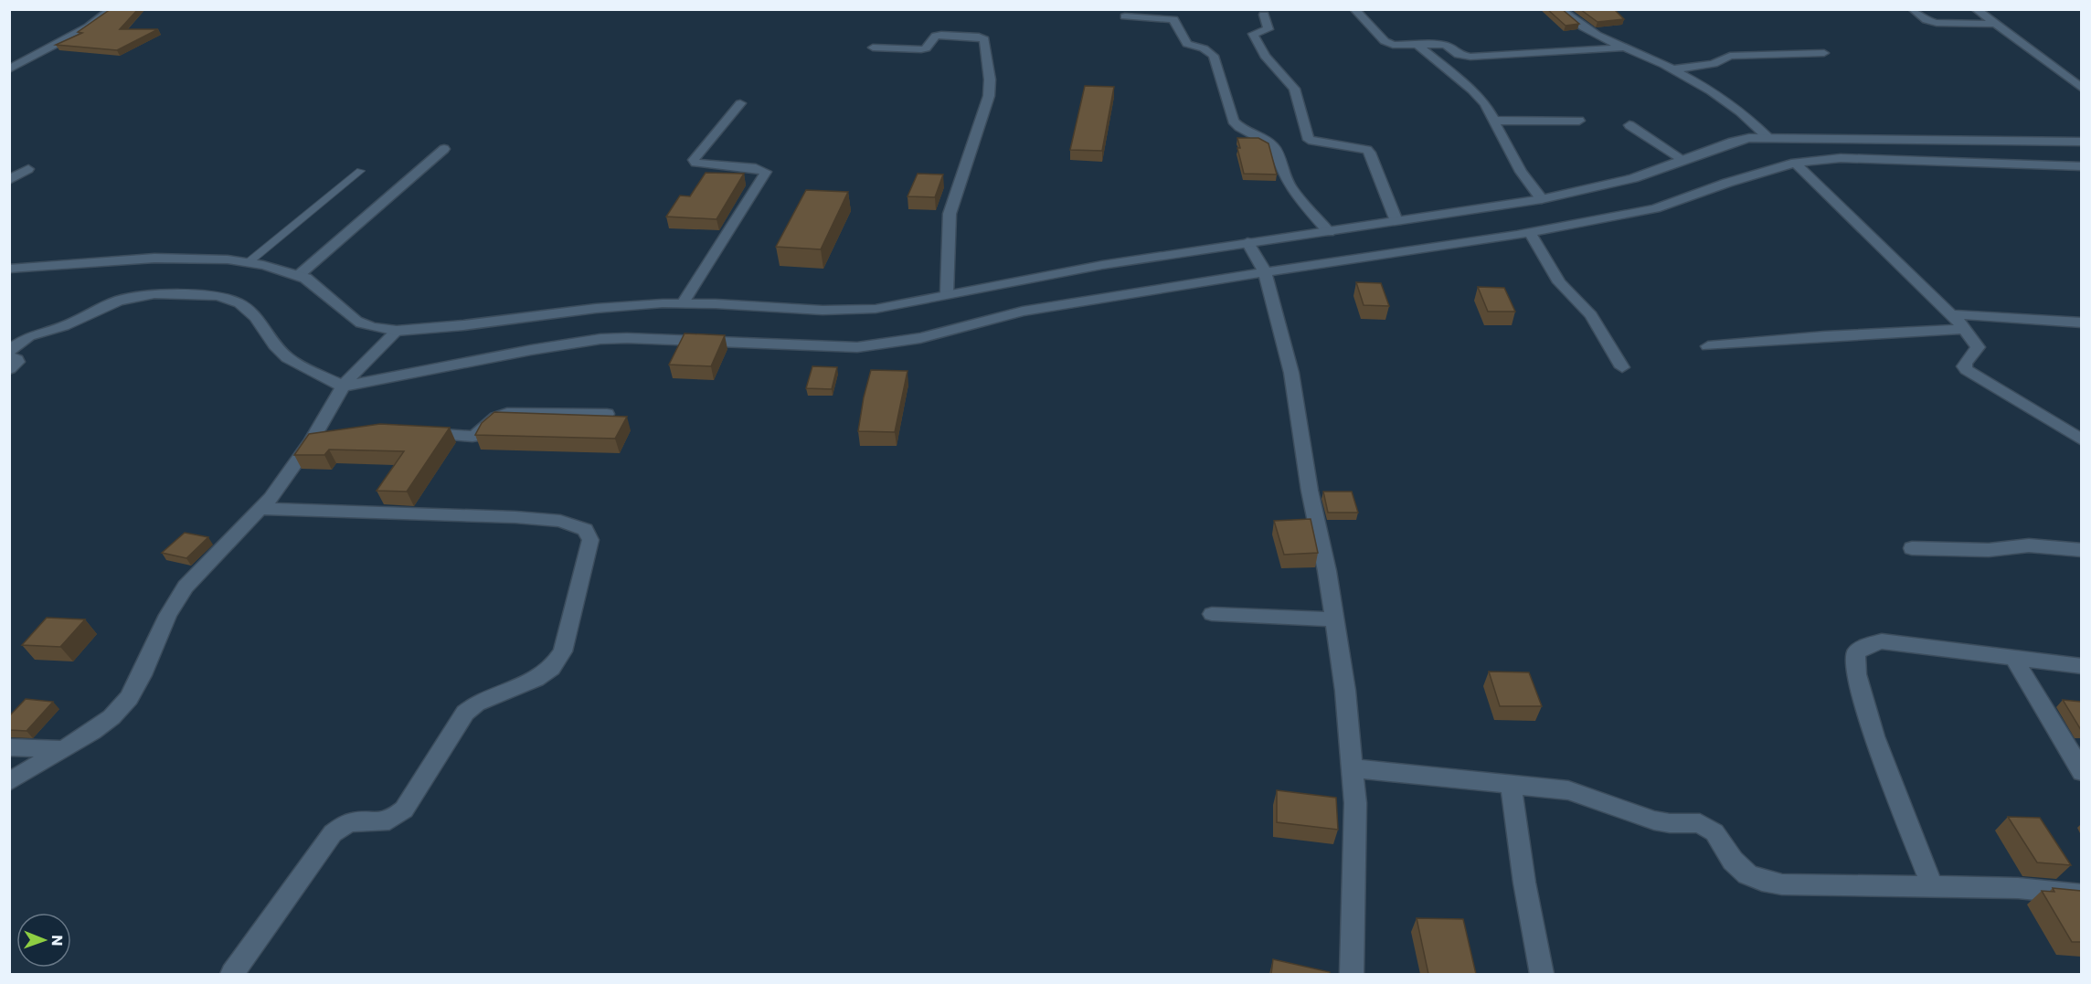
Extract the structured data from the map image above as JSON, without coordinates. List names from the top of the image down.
{
  "north": "right"
}
